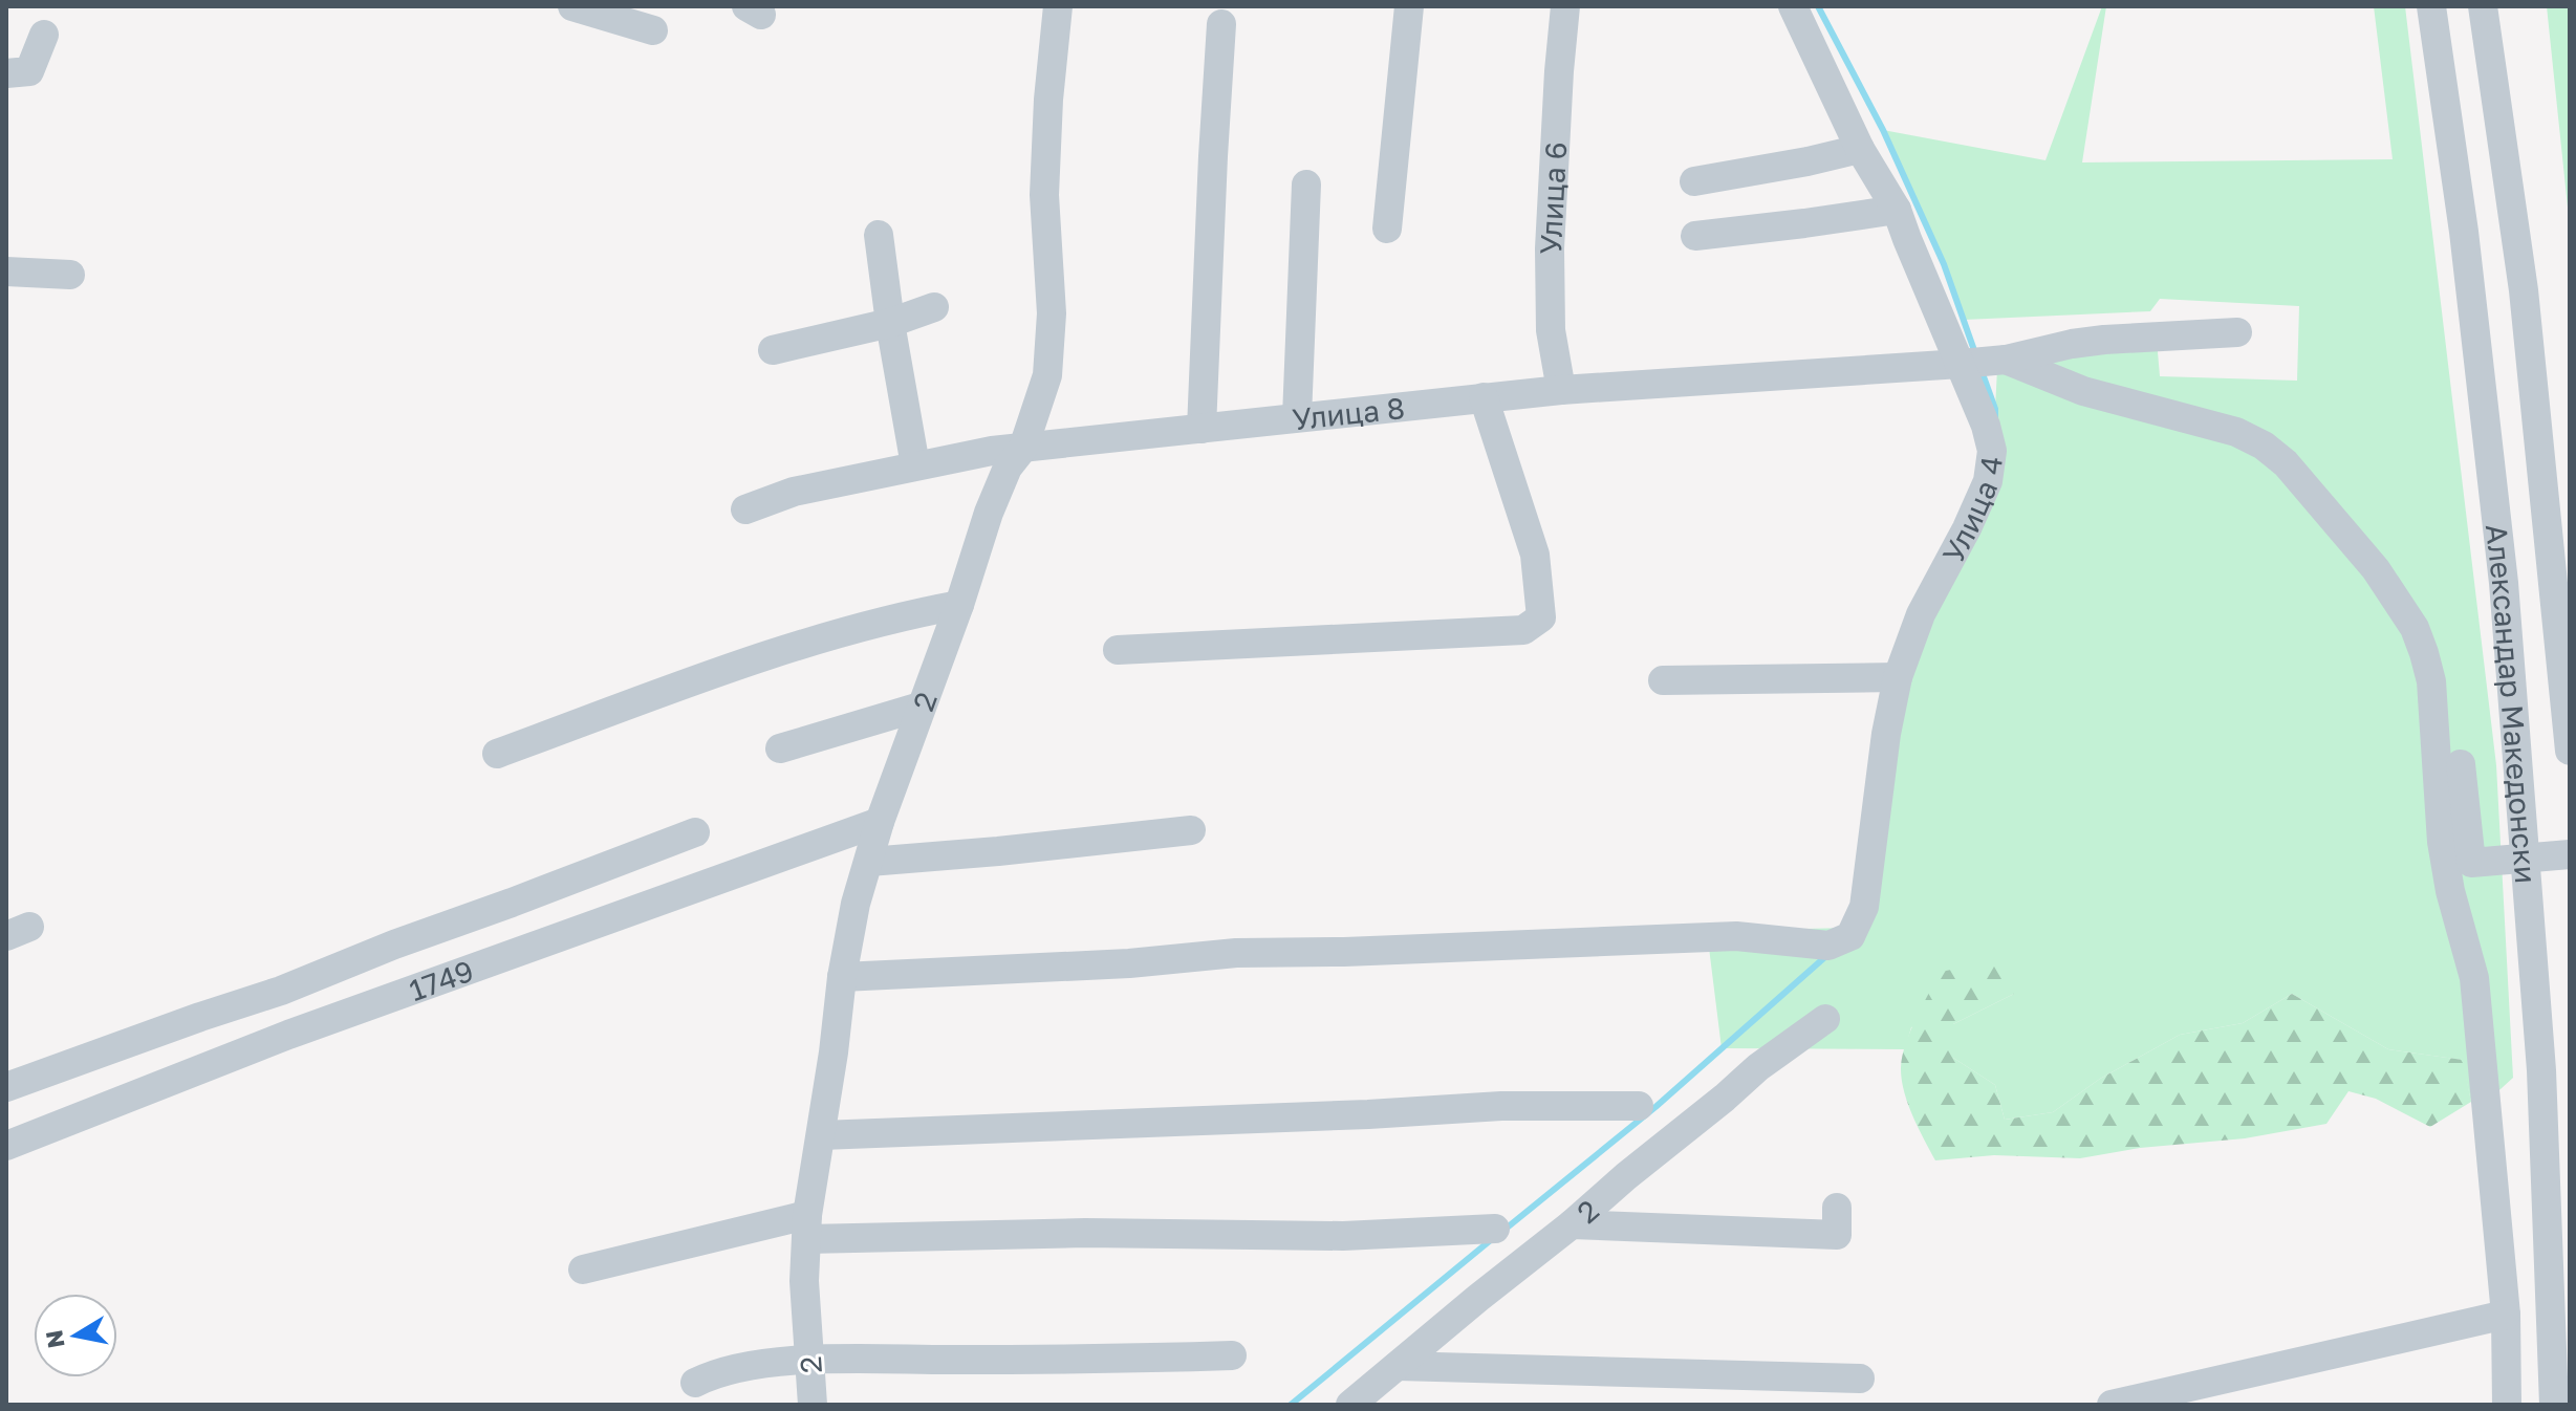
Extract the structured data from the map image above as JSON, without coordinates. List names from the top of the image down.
{
  "streets": {
    "street": [
      "Улица 6",
      "Улица 8",
      "Улица 4",
      "2",
      "Александар Македонски",
      "1749"
    ]
  },
  "crossings": [
    ["Улица 6", "Улица 8"],
    ["Улица 8", "Улица 4"],
    ["Улица 8", "2"],
    ["Улица 4", "2"],
    ["2", "1749"]
  ],
  "north": "left"
}
